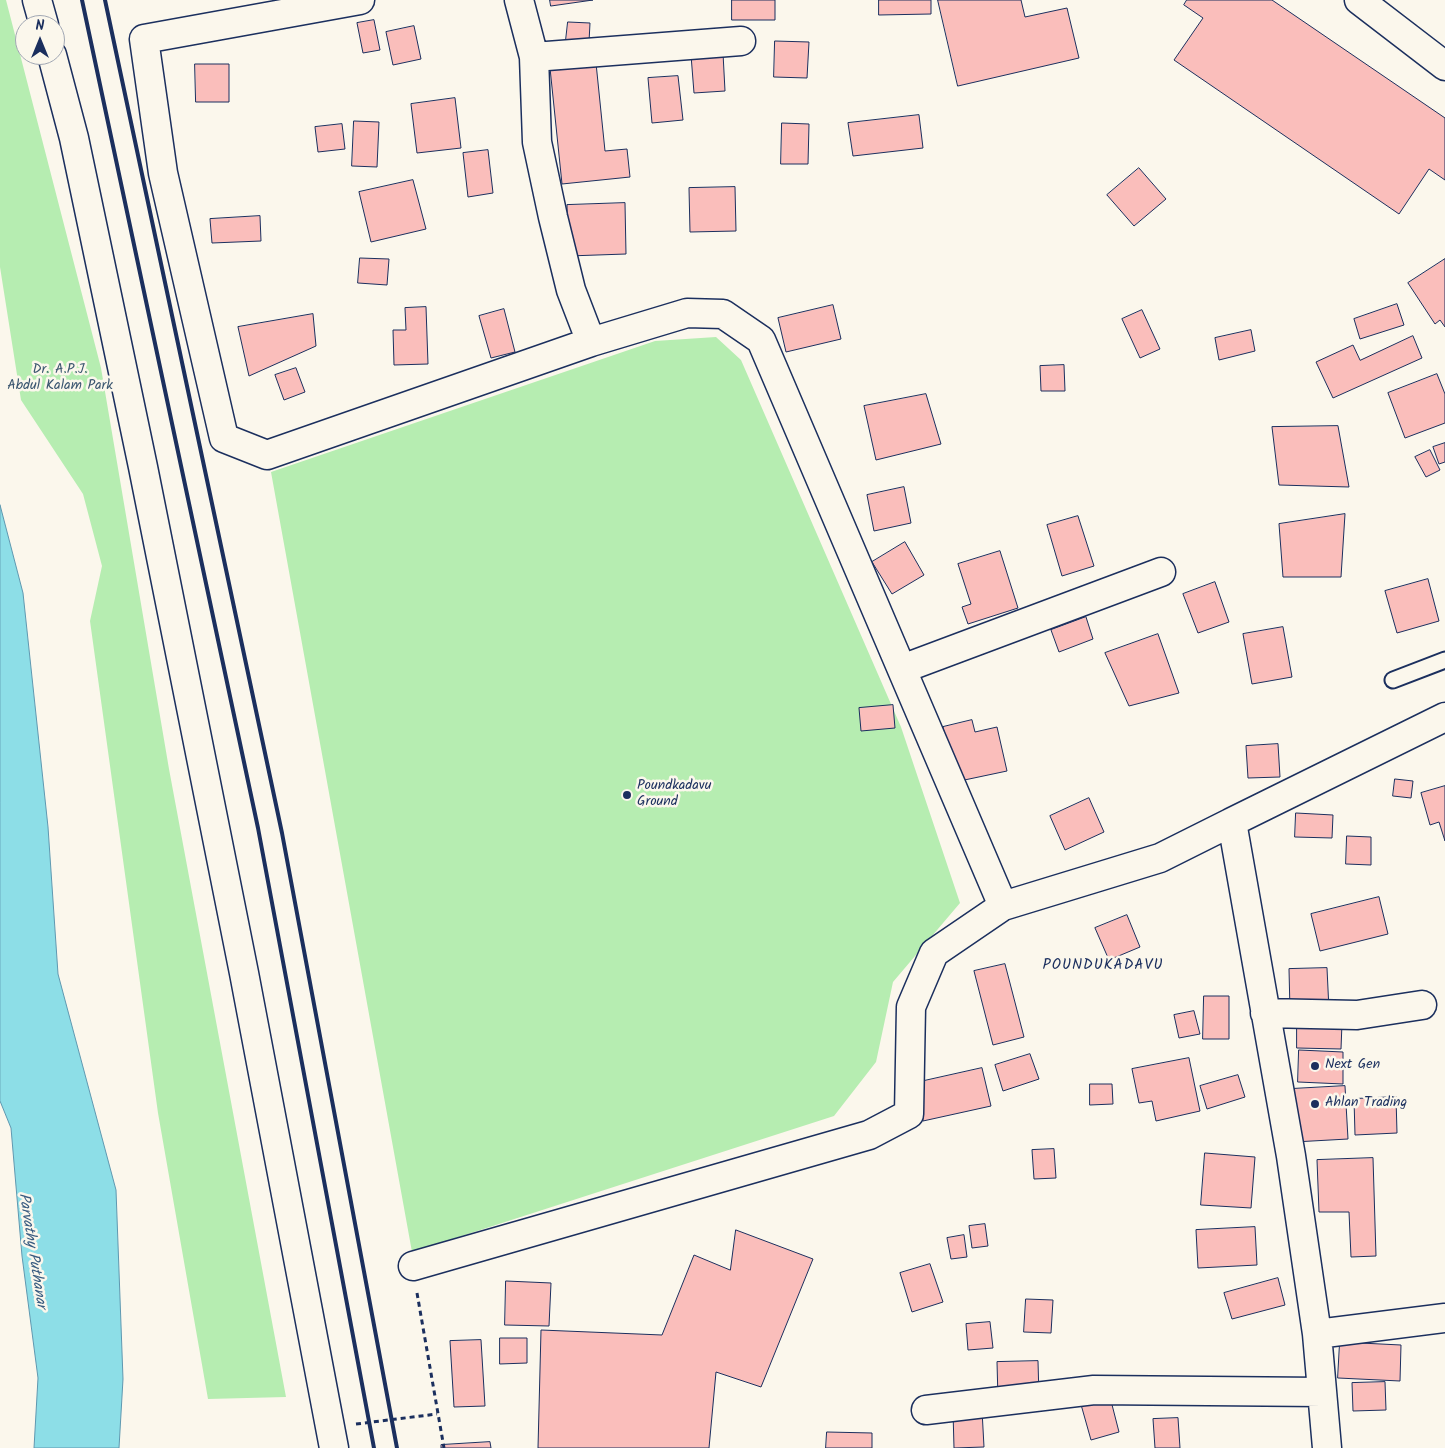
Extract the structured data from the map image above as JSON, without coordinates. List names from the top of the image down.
{
  "districts": ["POUNDUKADAVU"],
  "water": ["Parvathy Puthanar"],
  "parks": ["Dr. A.P.J. Abdul Kalam Park"],
  "places": ["Poundkadavu Ground", "Next Gen", "Ahlan Trading"],
  "north": "top"
}
